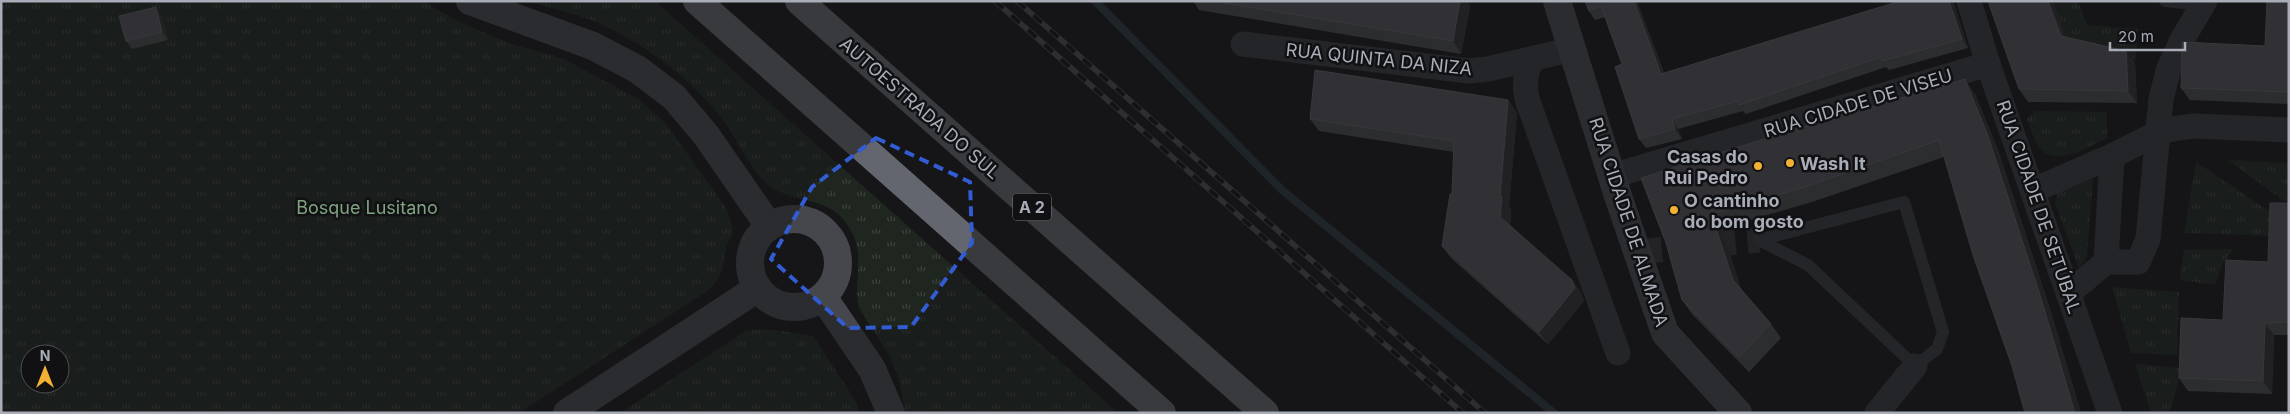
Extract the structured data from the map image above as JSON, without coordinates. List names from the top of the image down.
{
  "streets": {
    "highway": ["AUTOESTRADA DO SUL", "A 2"],
    "street": [
      "RUA QUINTA DA NIZA",
      "RUA CIDADE DE VISEU",
      "RUA CIDADE DE SETÚBAL",
      "RUA CIDADE DE ALMADA"
    ]
  },
  "crossings": [
    ["RUA QUINTA DA NIZA", "RUA CIDADE DE ALMADA"],
    ["RUA CIDADE DE VISEU", "RUA CIDADE DE SETÚBAL"],
    ["RUA CIDADE DE VISEU", "RUA CIDADE DE ALMADA"]
  ],
  "parks": ["Bosque Lusitano"],
  "places": ["Wash It", "Casas do Rui Pedro", "O cantinho do bom gosto"],
  "scale_bar": "20 m",
  "north": "top"
}
